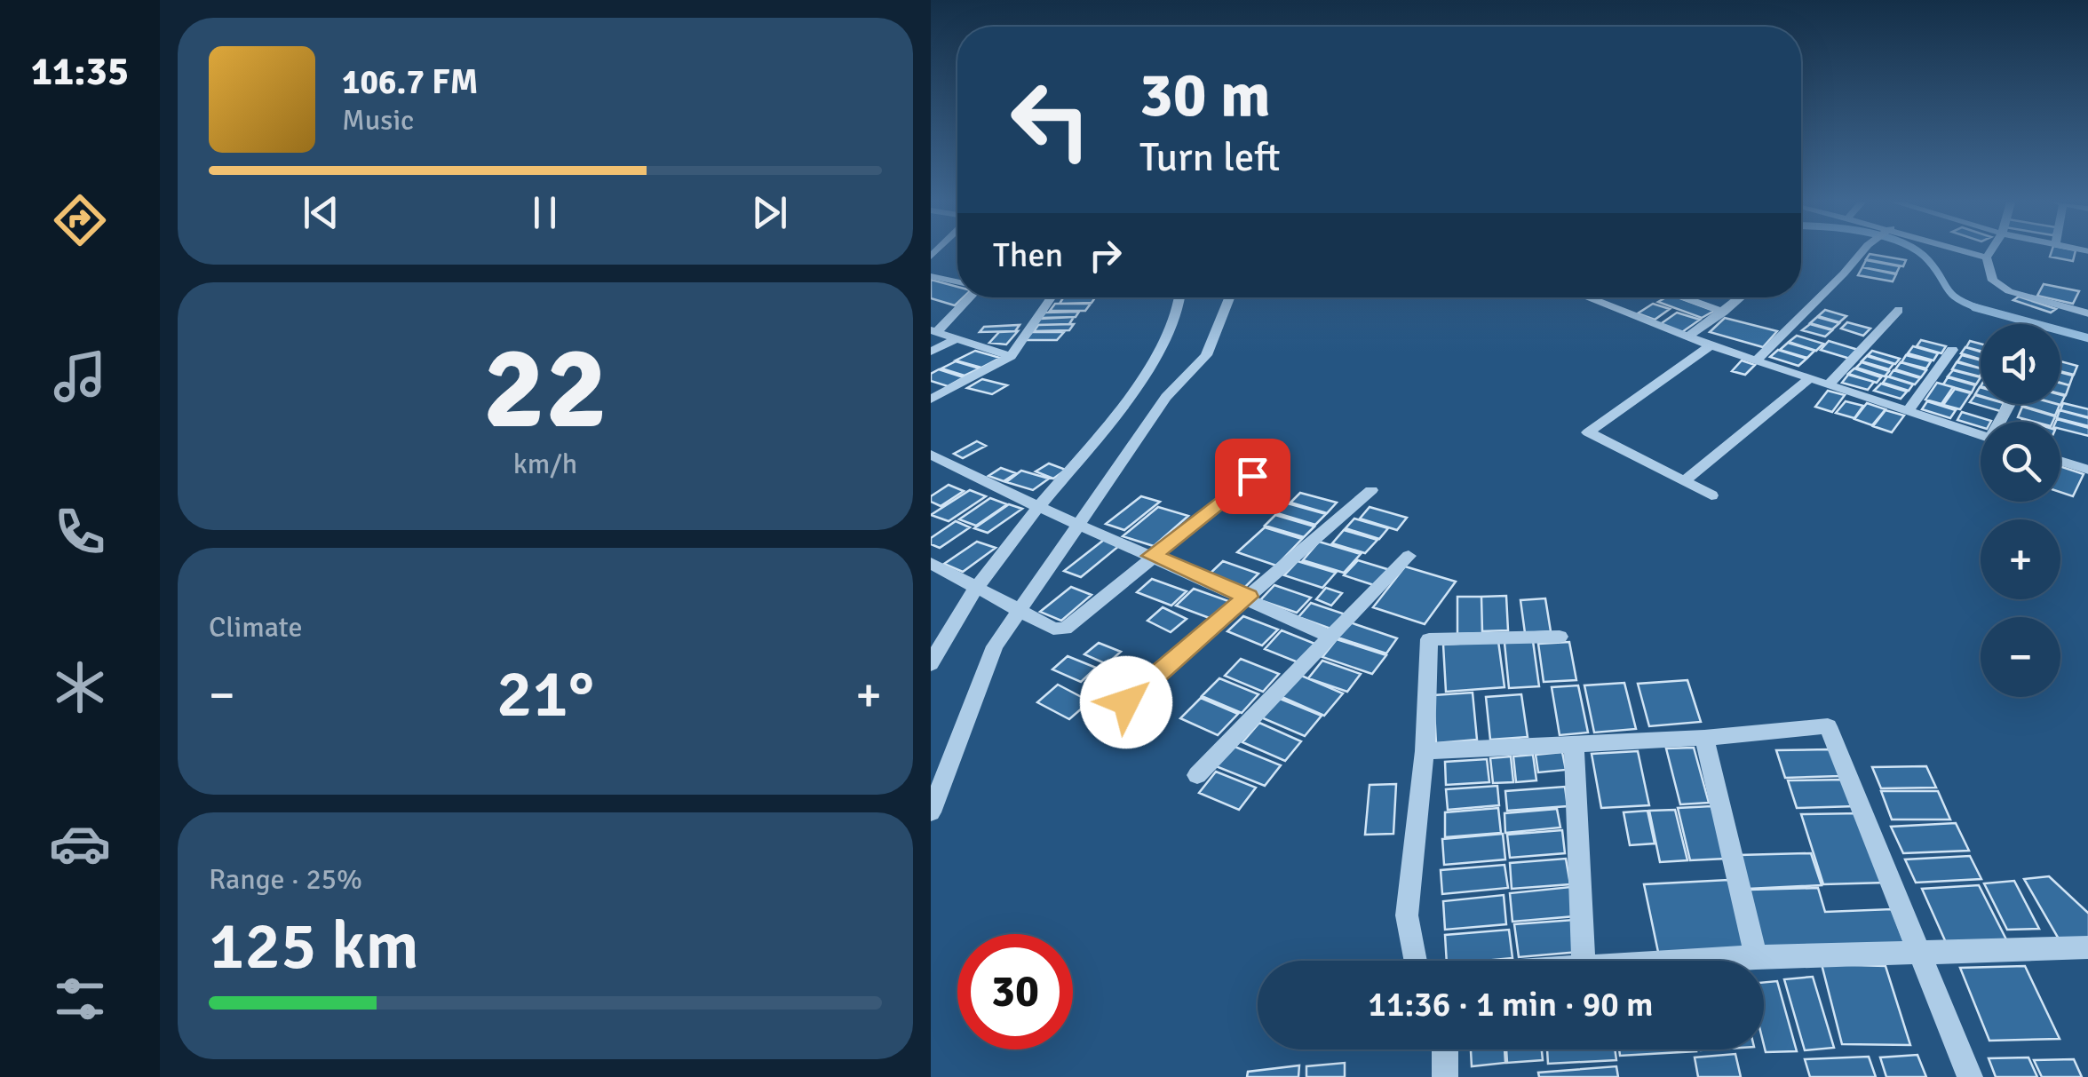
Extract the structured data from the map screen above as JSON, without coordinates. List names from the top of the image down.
{
  "page": {
    "tabs": "11:35",
    "turn": ["30 m", "Turn left"],
    "song": ["106.7 FM", "Music"],
    "then": "Then",
    "tile": [
      ["22", "km/h"],
      "Climate",
      ["Range · 25%", "125 km"]
    ],
    "map_buttons": ["+", "−"],
    "heat": ["−", "21°", "+"],
    "limit": "30",
    "trip": "11:36 · 1 min · 90 m"
  }
}
